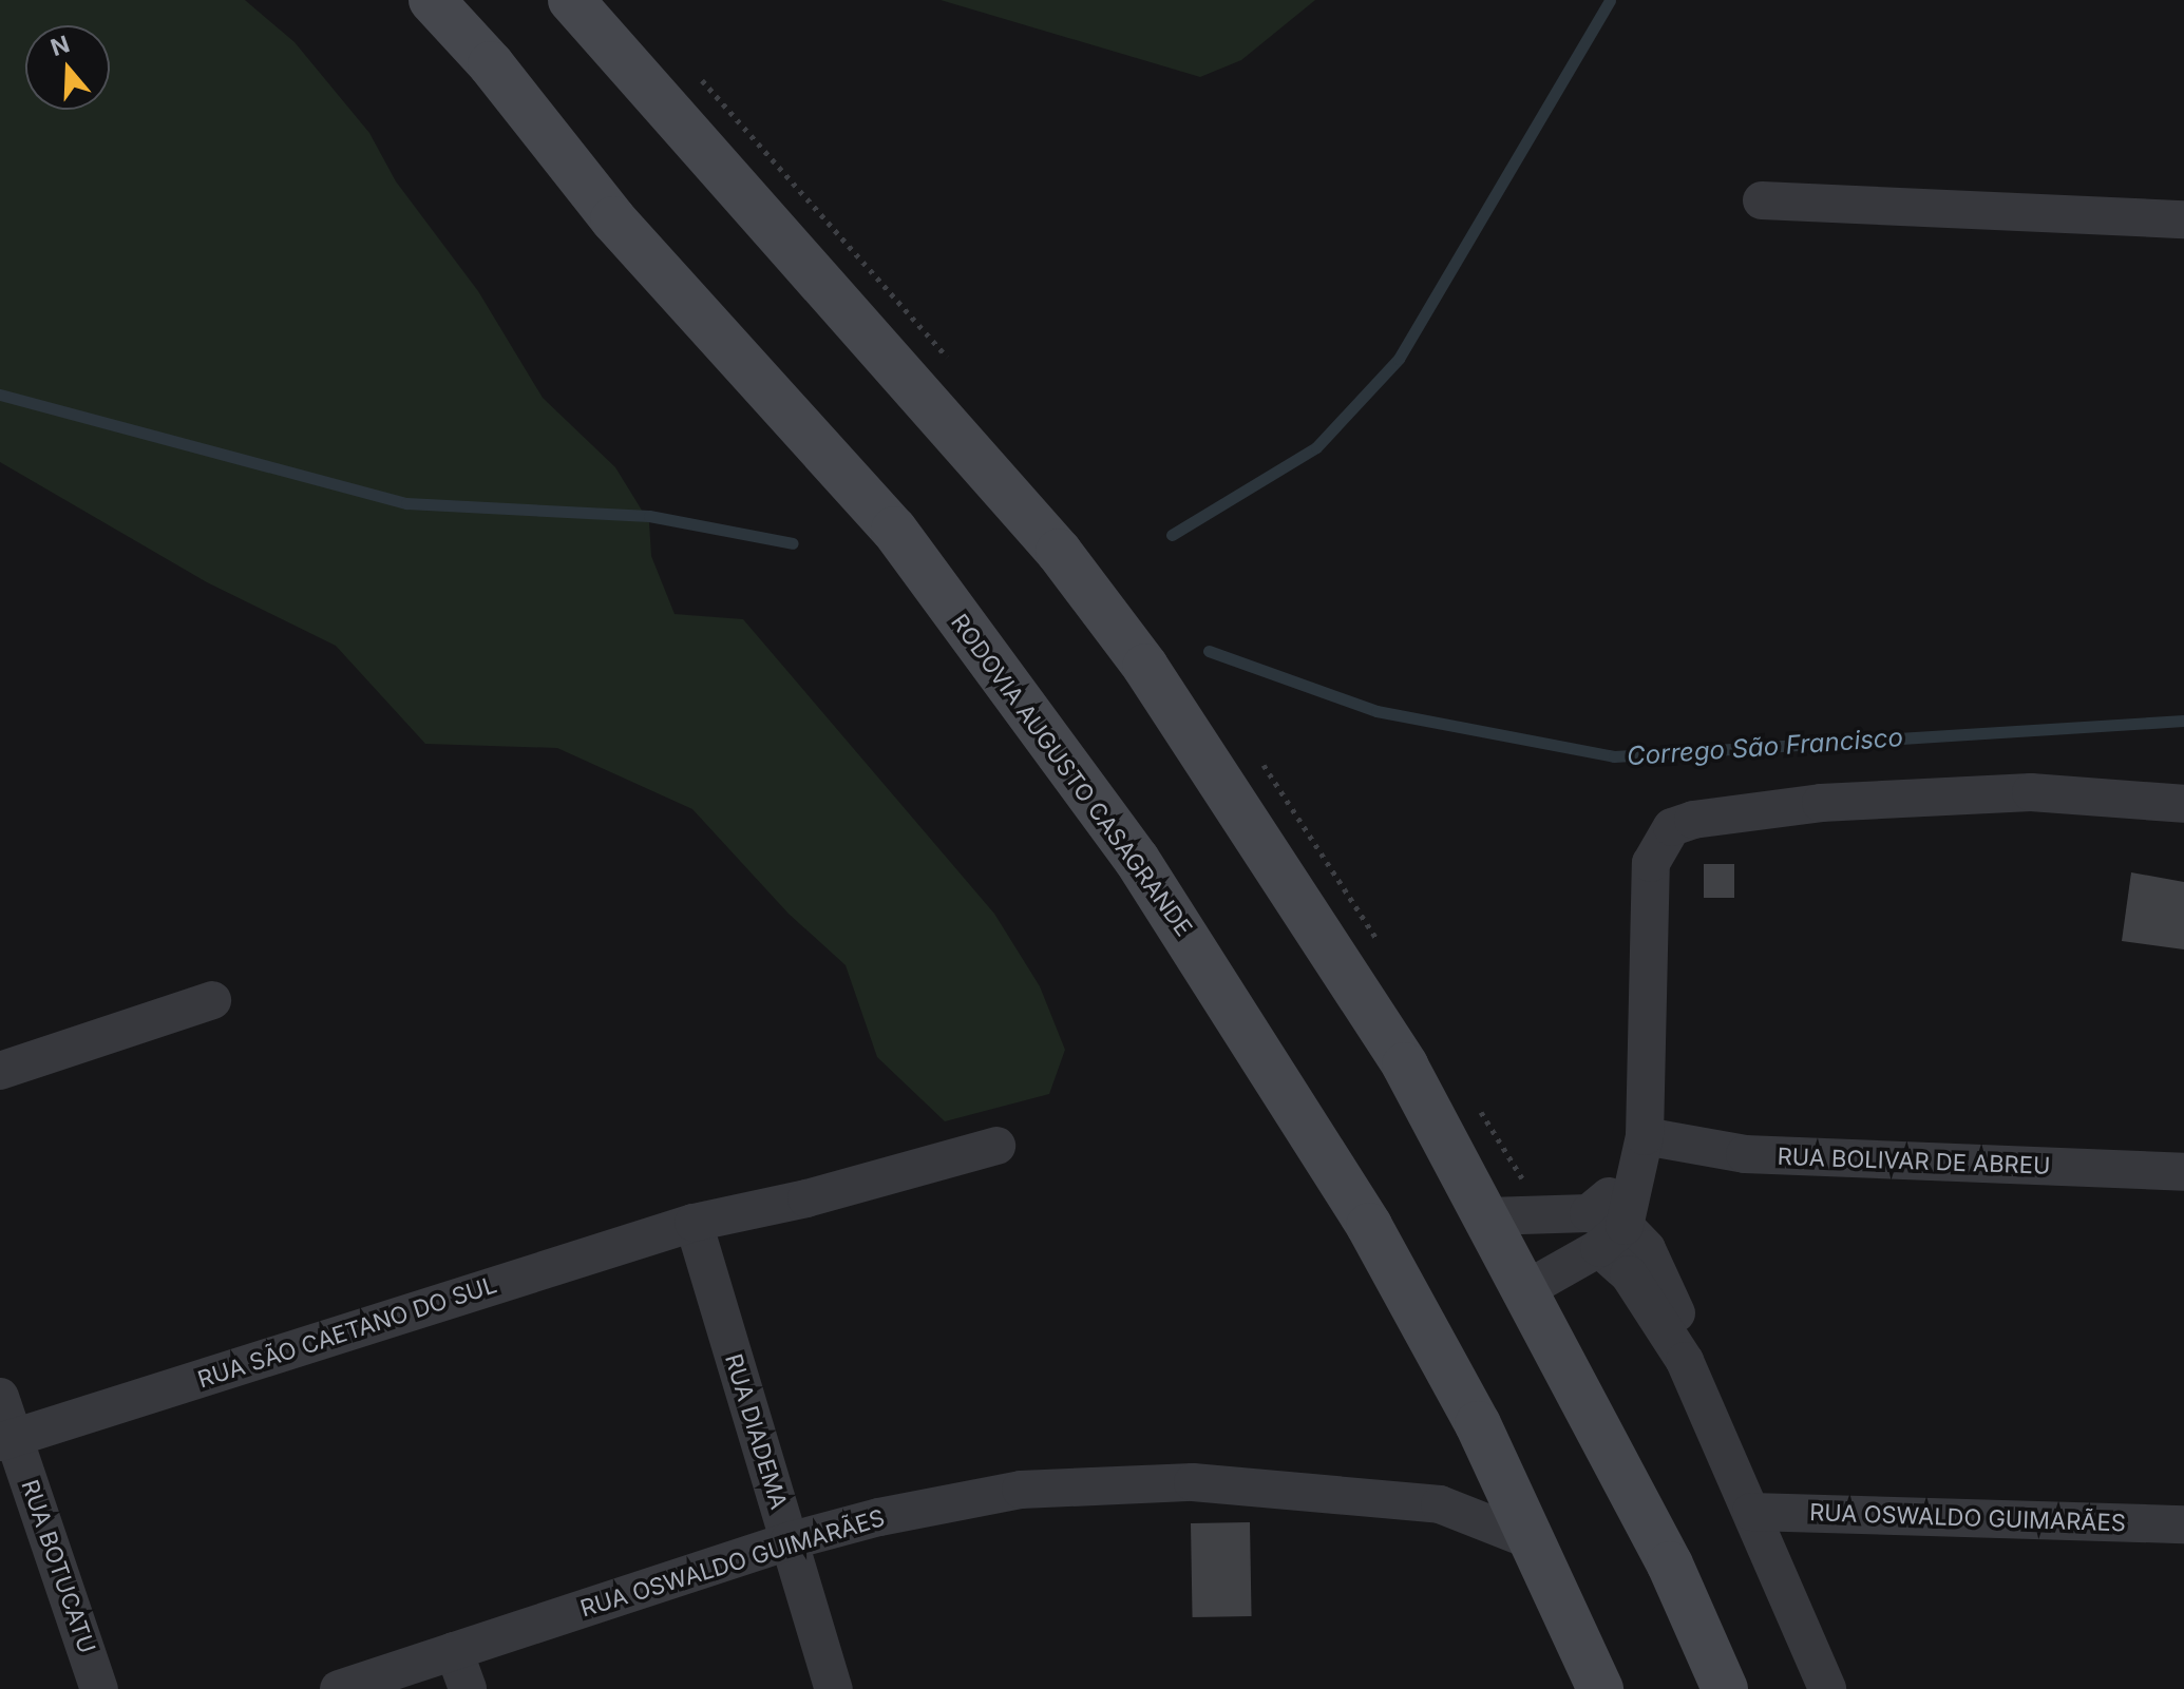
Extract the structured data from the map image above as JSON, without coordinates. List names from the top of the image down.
{
  "streets": {
    "main road": ["RODOVIA AUGUSTO CASAGRANDE"],
    "street": [
      "RUA BOLIVAR DE ABREU",
      "RUA SÃO CAETANO DO SUL",
      "RUA DIADEMA",
      "RUA OSWALDO GUIMARÃES",
      "RUA BOTUCATU"
    ]
  },
  "crossings": [
    ["RODOVIA AUGUSTO CASAGRANDE", "RUA OSWALDO GUIMARÃES"],
    ["RUA SÃO CAETANO DO SUL", "RUA DIADEMA"],
    ["RUA SÃO CAETANO DO SUL", "RUA BOTUCATU"],
    ["RUA DIADEMA", "RUA OSWALDO GUIMARÃES"]
  ],
  "water": ["Corrego São Francisco"],
  "north": "top"
}
